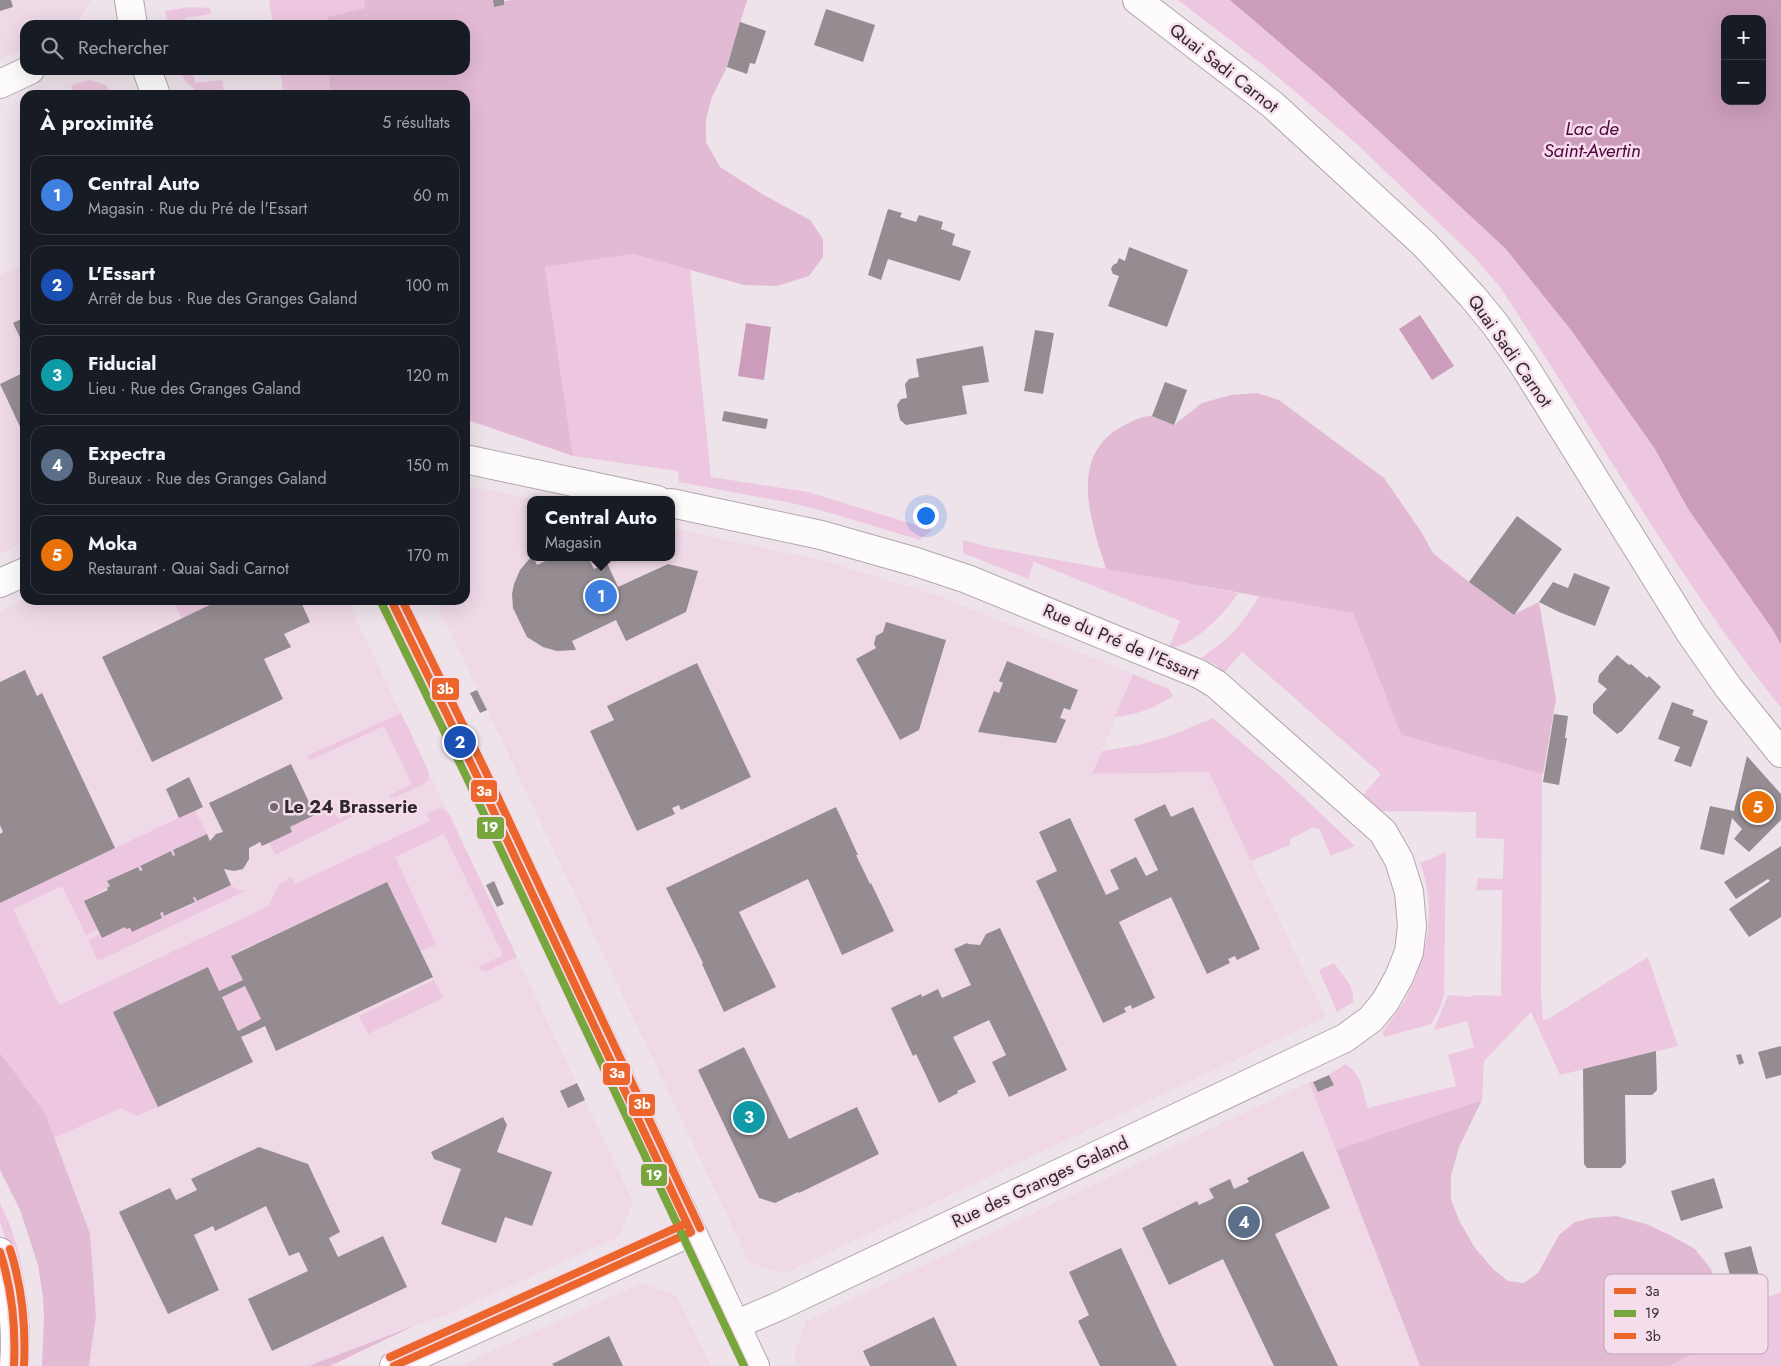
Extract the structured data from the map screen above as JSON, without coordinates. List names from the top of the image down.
{
  "streets": {
    "street": ["Quai Sadi Carnot", "Rue du Pré de l'Essart", "Rue des Granges Galand"]
  },
  "crossings": [
    ["Rue du Pré de l'Essart", "Rue des Granges Galand"]
  ],
  "water": ["Lac de Saint-Avertin"],
  "places": ["Le 24 Brasserie"],
  "lines": ["transit line 3a", "transit line 19", "transit line 3b"],
  "legend": ["3a", "19", "3b"],
  "page": {
    "map_buttons": ["+", "−"],
    "search": "Rechercher",
    "heading": ["À proximité", "5 résultats"],
    "list": [
      {
        "mark": "1",
        "name": "Central Auto",
        "note": "Magasin · Rue du Pré de l'Essart",
        "value": "60 m"
      },
      {
        "mark": "2",
        "name": "L'Essart",
        "note": "Arrêt de bus · Rue des Granges Galand",
        "value": "100 m"
      },
      {
        "mark": "3",
        "name": "Fiducial",
        "note": "Lieu · Rue des Granges Galand",
        "value": "120 m"
      },
      {
        "mark": "4",
        "name": "Expectra",
        "note": "Bureaux · Rue des Granges Galand",
        "value": "150 m"
      },
      {
        "mark": "5",
        "name": "Moka",
        "note": "Restaurant · Quai Sadi Carnot",
        "value": "170 m"
      }
    ],
    "popup": ["Central Auto", "Magasin"],
    "pins": [
      "1",
      "2",
      "5",
      "3",
      "4"
    ]
  }
}
